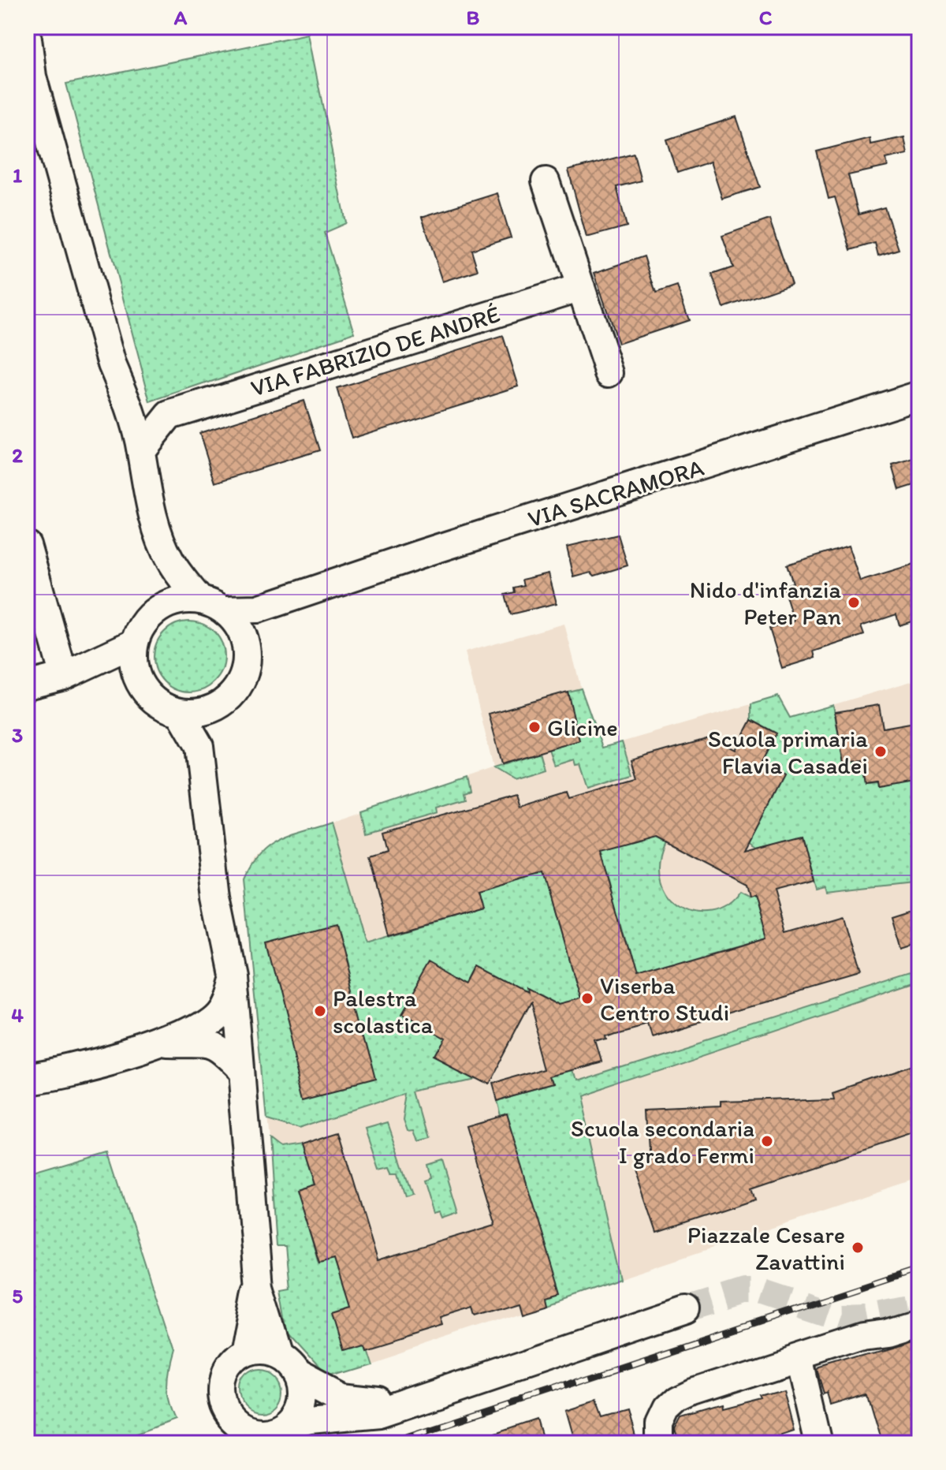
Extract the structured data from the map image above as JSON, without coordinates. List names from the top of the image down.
{
  "streets": {
    "street": ["VIA FABRIZIO DE ANDRÉ", "VIA SACRAMORA"]
  },
  "places": [
    "Nido d'infanzia Peter Pan",
    "Glicine",
    "Scuola primaria Flavia Casadei",
    "Viserba Centro Studi",
    "Palestra scolastica",
    "Scuola secondaria I grado Fermi",
    "Piazzale Cesare Zavattini"
  ],
  "grid": {
    "columns": ["A", "B", "C"],
    "rows": [
      "1",
      "2",
      "3",
      "4",
      "5"
    ]
  }
}
